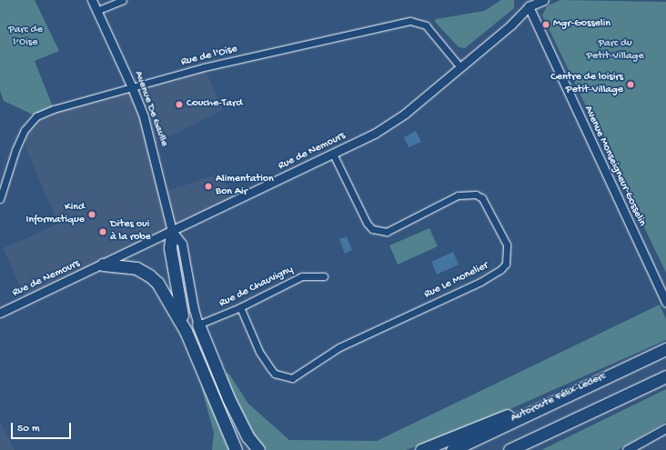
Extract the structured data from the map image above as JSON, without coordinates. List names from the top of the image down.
{
  "streets": {
    "highway": ["Autoroute Félix-Leclerc"],
    "street": [
      "Rue de l'Oise",
      "Avenue De Gaulle",
      "Rue de Nemours",
      "Avenue Monseigneur-Gosselin",
      "Rue Le Monelier",
      "Rue de Chauvigny"
    ]
  },
  "crossings": [
    ["Rue de l'Oise", "Avenue De Gaulle"],
    ["Rue de l'Oise", "Rue de Nemours"],
    ["Avenue De Gaulle", "Rue de Nemours"],
    ["Rue de Nemours", "Avenue Monseigneur-Gosselin"],
    ["Rue de Nemours", "Rue Le Monelier"],
    ["Rue Le Monelier", "Rue de Chauvigny"]
  ],
  "parks": ["Parc de l’Oise", "Parc du Petit-Village"],
  "places": [
    "Mgr-Gosselin",
    "Centre de loisirs Petit-Village",
    "Couche-Tard",
    "Alimentation Bon Air",
    "Kind Informatique",
    "Dites oui à la robe"
  ],
  "scale_bar": "50 m"
}
